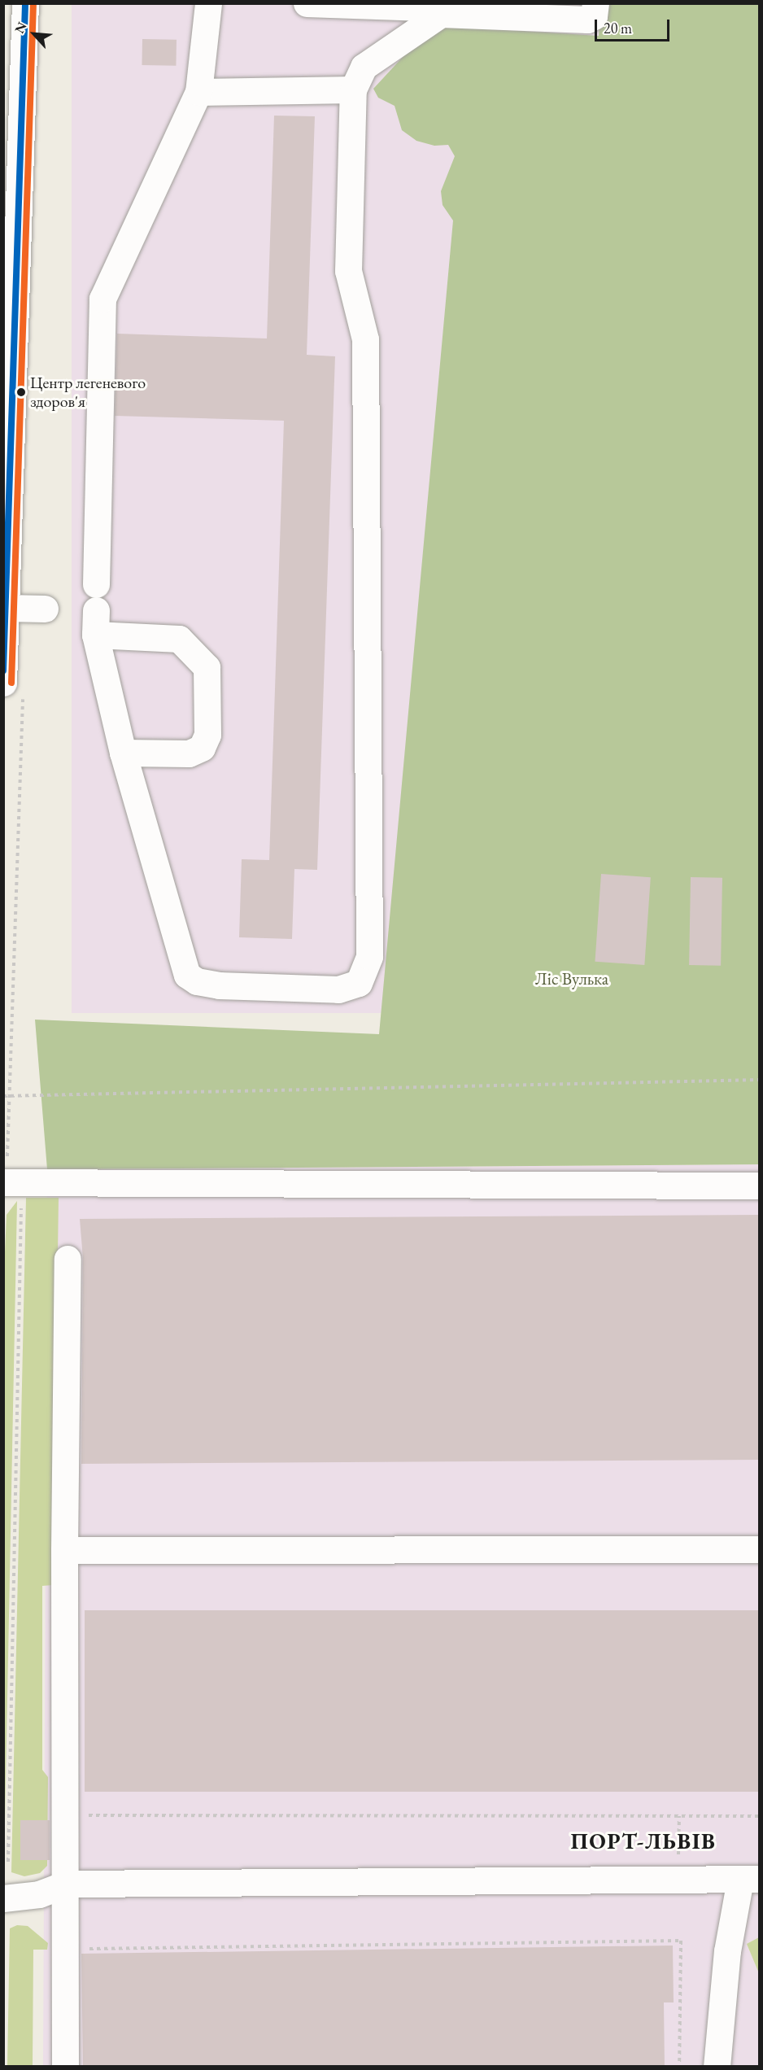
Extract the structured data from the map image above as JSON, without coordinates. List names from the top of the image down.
{
  "districts": ["ПОРТ-ЛЬВІВ"],
  "parks": ["Ліс Вулька"],
  "places": ["Центр легеневого здоров'я"],
  "scale_bar": "20 m",
  "north": "top left"
}
